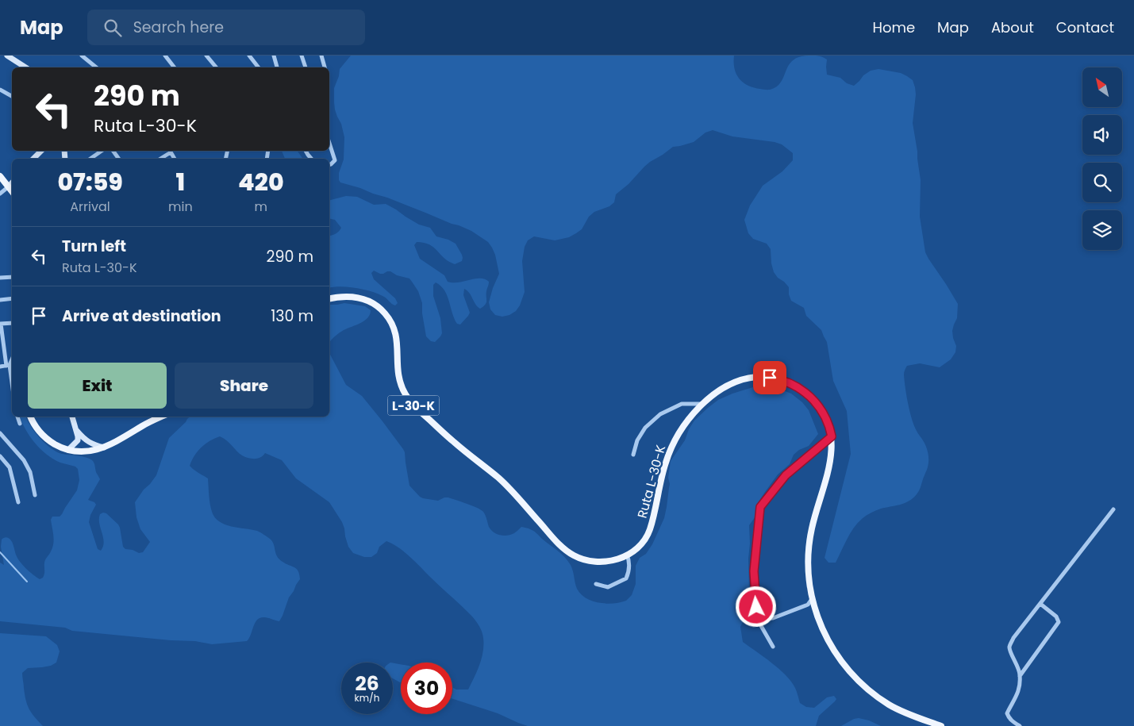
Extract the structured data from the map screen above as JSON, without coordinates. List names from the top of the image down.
{
  "streets": {
    "main road": ["L-30-K", "Ruta L-30-K"]
  },
  "north": "top left",
  "page": {
    "header": "Map",
    "search": "Search here",
    "nav": [
      "Home",
      "Map",
      "About",
      "Contact"
    ],
    "turn": ["290 m", "Ruta L-30-K"],
    "eta": [
      "07:59",
      "Arrival",
      "1",
      "min",
      "420",
      "m"
    ],
    "list": [
      {
        "name": "Turn left",
        "note": "Ruta L-30-K",
        "value": "290 m"
      },
      {
        "name": "Arrive at destination",
        "value": "130 m"
      }
    ],
    "buttons": ["Exit", "Share"],
    "speed": "26 km/h",
    "limit": "30"
  }
}
